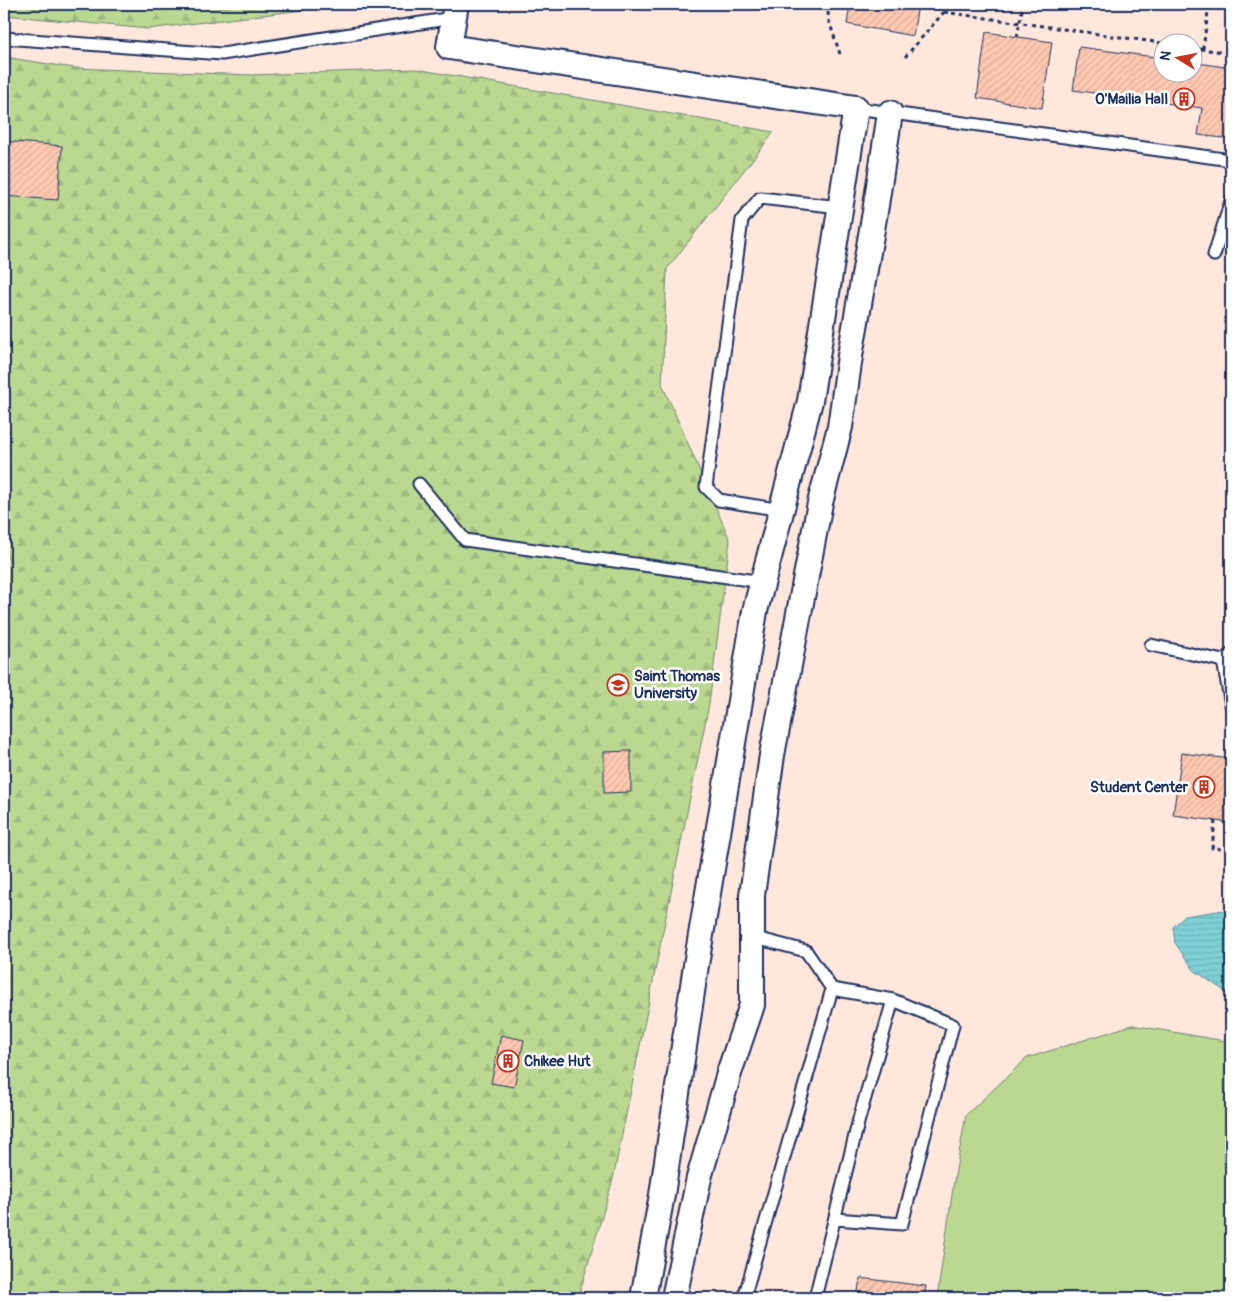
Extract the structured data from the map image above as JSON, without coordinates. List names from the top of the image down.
{
  "places": {
    "building": ["O'Mailia Hall", "Student Center", "Chikee Hut"],
    "school or university": ["Saint Thomas University"]
  },
  "north": "left"
}
